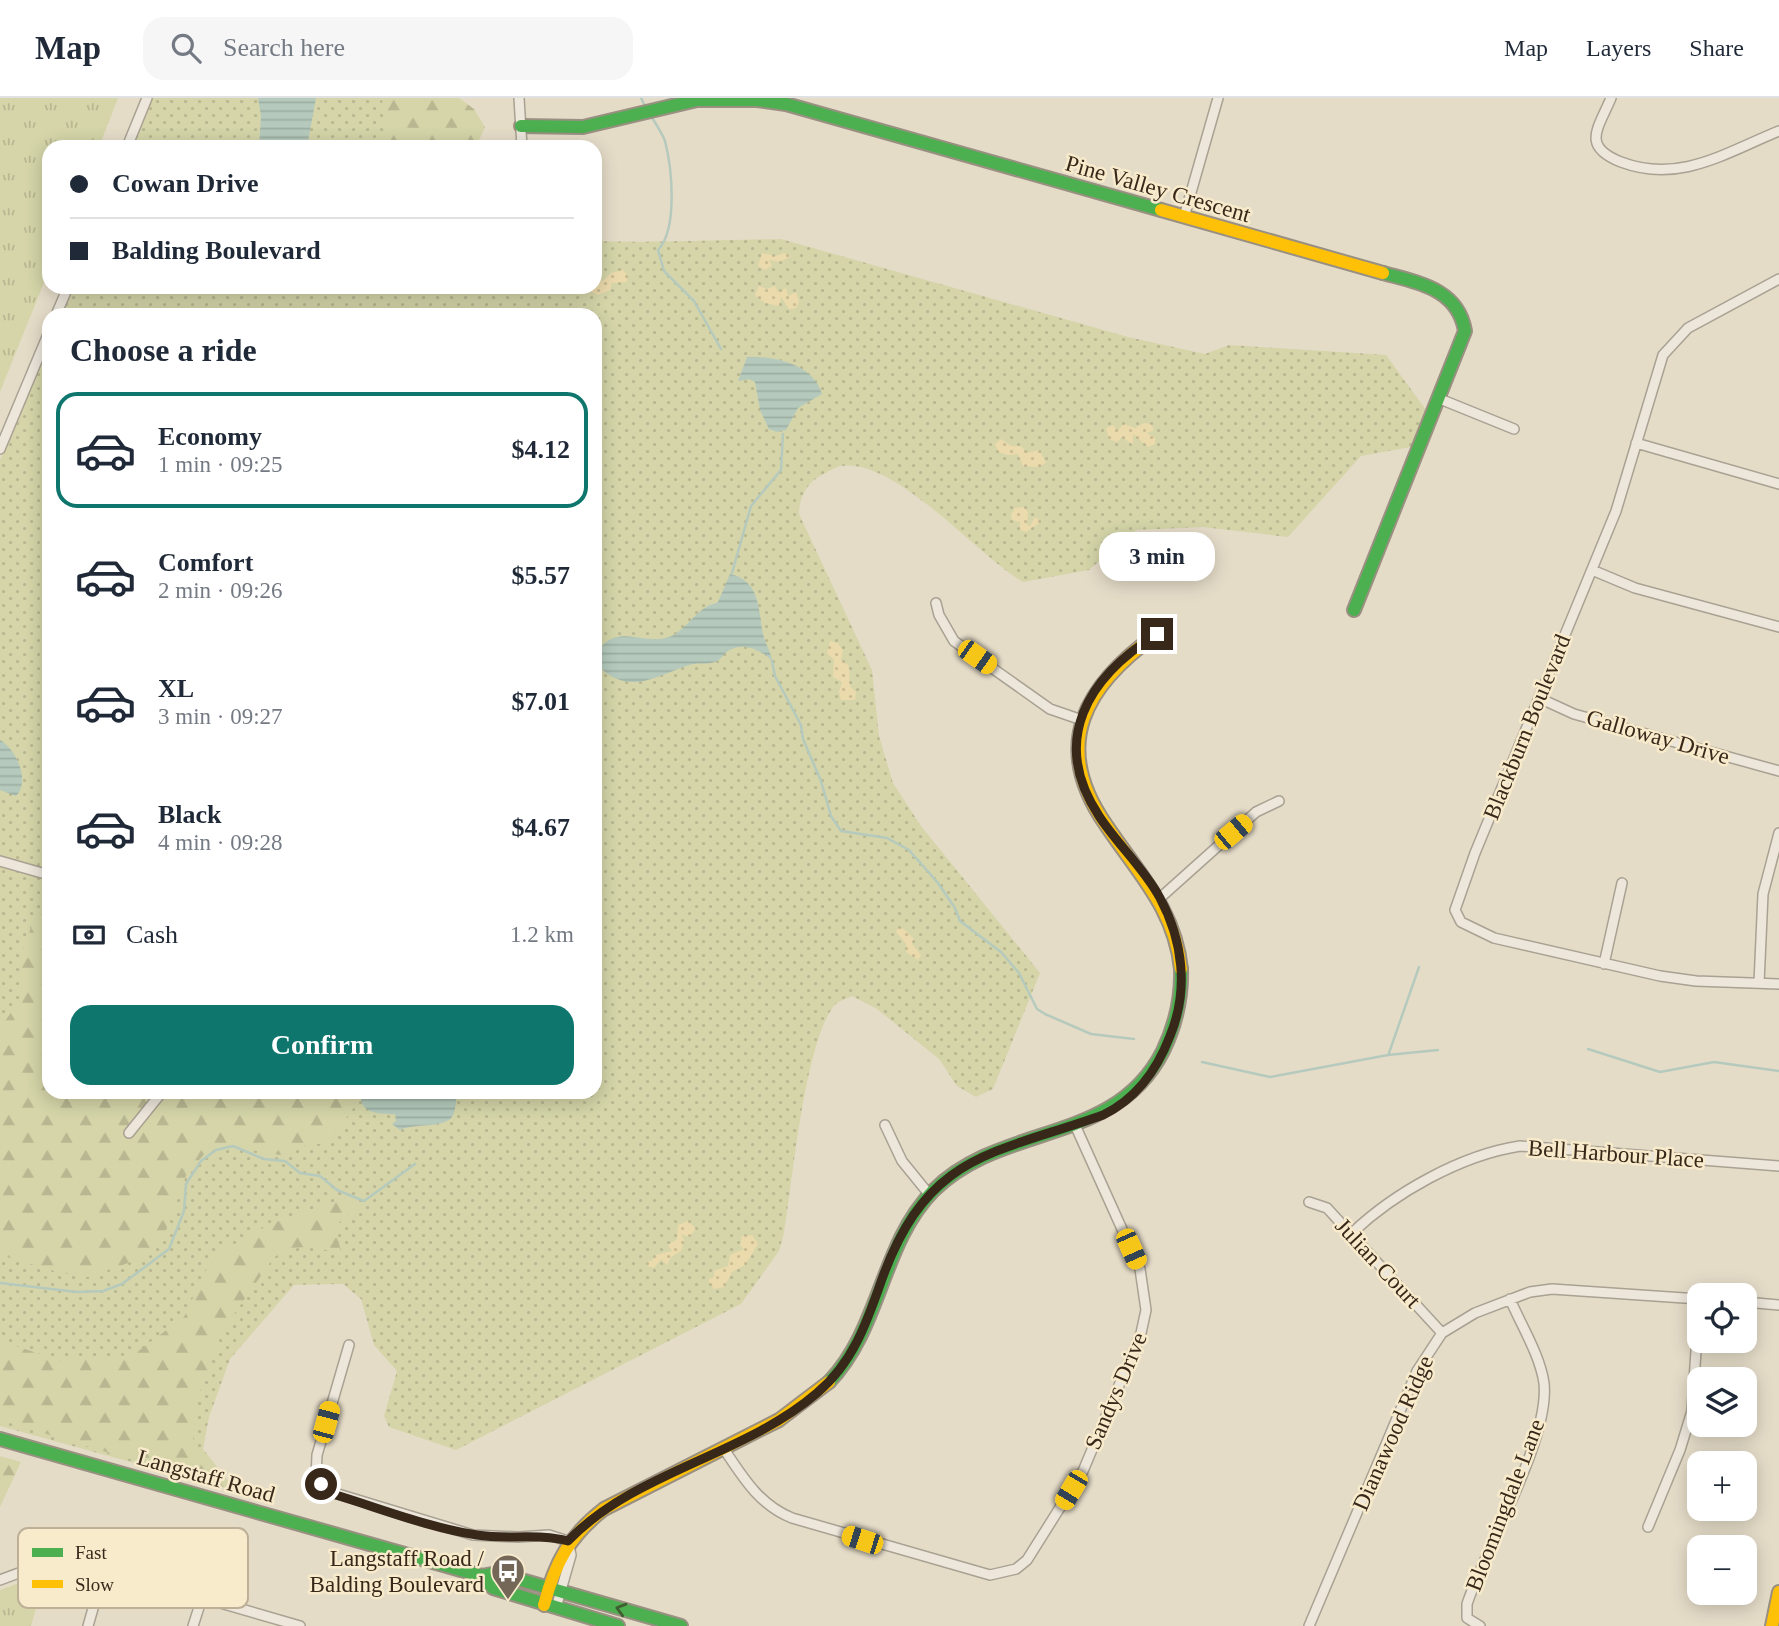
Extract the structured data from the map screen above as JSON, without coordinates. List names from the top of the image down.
{
  "streets": {
    "street": [
      "Pine Valley Crescent",
      "Blackburn Boulevard",
      "Galloway Drive",
      "Bell Harbour Place",
      "Julian Court",
      "Sandys Drive",
      "Dianawood Ridge",
      "Langstaff Road",
      "Bloomingdale Lane"
    ]
  },
  "crossings": [
    ["Blackburn Boulevard", "Galloway Drive"],
    ["Bell Harbour Place", "Julian Court"],
    ["Julian Court", "Dianawood Ridge"],
    ["Dianawood Ridge", "Bloomingdale Lane"]
  ],
  "places": {
    "bus stop": ["Langstaff Road / Balding Boulevard"]
  },
  "legend": ["Fast", "Slow"],
  "page": {
    "header": "Map",
    "search": "Search here",
    "nav": ["Map", "Layers", "Share"],
    "banner": ["Cowan Drive", "Balding Boulevard"],
    "heading": "Choose a ride",
    "list": [
      {
        "name": "Economy",
        "note": "1 min · 09:25",
        "value": "$4.12"
      },
      {
        "name": "Comfort",
        "note": "2 min · 09:26",
        "value": "$5.57"
      },
      {
        "name": "XL",
        "note": "3 min · 09:27",
        "value": "$7.01"
      },
      {
        "name": "Black",
        "note": "4 min · 09:28",
        "value": "$4.67"
      }
    ],
    "bubble": "3 min",
    "pay": ["Cash", "1.2 km"],
    "buttons": "Confirm",
    "map_buttons": ["+", "−"]
  }
}
